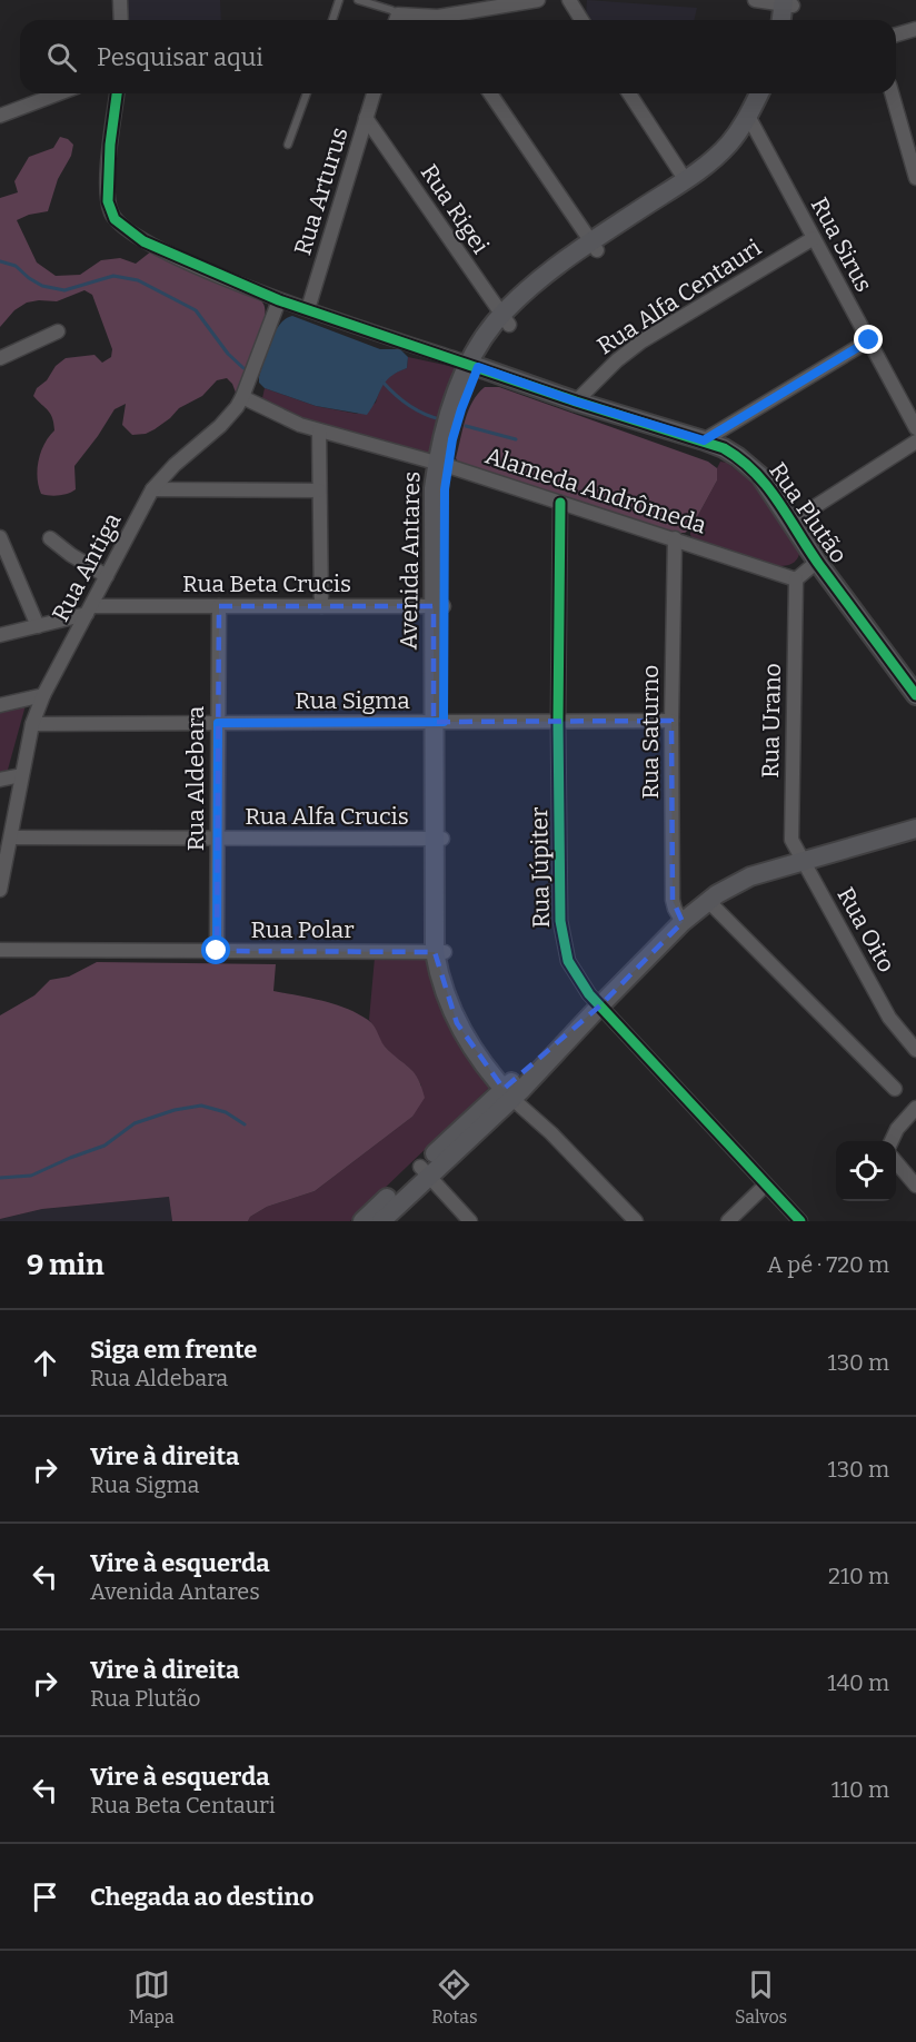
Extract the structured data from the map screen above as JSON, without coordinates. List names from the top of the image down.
{
  "streets": {
    "main road": ["Rua Plutão", "Avenida Antares"],
    "street": [
      "Rua Arturus",
      "Rua Rigei",
      "Rua Sirus",
      "Rua Alfa Centauri",
      "Alameda Andrômeda",
      "Rua Antiga",
      "Rua Beta Crucis",
      "Rua Sigma",
      "Rua Urano",
      "Rua Saturno",
      "Rua Aldebara",
      "Rua Alfa Crucis",
      "Rua Júpiter",
      "Rua Polar",
      "Rua Oito"
    ]
  },
  "crossings": [
    ["Rua Arturus", "Rua Rigei"],
    ["Rua Arturus", "Rua Plutão"],
    ["Rua Rigei", "Avenida Antares"],
    ["Rua Sirus", "Rua Alfa Centauri"],
    ["Rua Sirus", "Avenida Antares"],
    ["Rua Alfa Centauri", "Rua Plutão"],
    ["Alameda Andrômeda", "Avenida Antares"],
    ["Alameda Andrômeda", "Rua Antiga"],
    ["Alameda Andrômeda", "Rua Urano"],
    ["Alameda Andrômeda", "Rua Saturno"],
    ["Alameda Andrômeda", "Rua Júpiter"],
    ["Rua Plutão", "Avenida Antares"],
    ["Rua Plutão", "Rua Antiga"],
    ["Avenida Antares", "Rua Beta Crucis"],
    ["Avenida Antares", "Rua Sigma"],
    ["Avenida Antares", "Rua Alfa Crucis"],
    ["Avenida Antares", "Rua Polar"],
    ["Rua Antiga", "Rua Beta Crucis"],
    ["Rua Antiga", "Rua Sigma"],
    ["Rua Antiga", "Rua Alfa Crucis"],
    ["Rua Beta Crucis", "Rua Aldebara"],
    ["Rua Sigma", "Rua Saturno"],
    ["Rua Sigma", "Rua Aldebara"],
    ["Rua Sigma", "Rua Júpiter"],
    ["Rua Urano", "Rua Oito"],
    ["Rua Aldebara", "Rua Alfa Crucis"],
    ["Rua Aldebara", "Rua Polar"]
  ],
  "page": {
    "search": "Pesquisar aqui",
    "heading": ["9 min", "A pé · 720 m"],
    "list": [
      ["Siga em frente", "Rua Aldebara", "130 m"],
      ["Vire à direita", "Rua Sigma", "130 m"],
      ["Vire à esquerda", "Avenida Antares", "210 m"],
      ["Vire à direita", "Rua Plutão", "140 m"],
      ["Vire à esquerda", "Rua Beta Centauri", "110 m"],
      "Chegada ao destino"
    ],
    "nav": ["Mapa", "Rotas", "Salvos"]
  }
}
